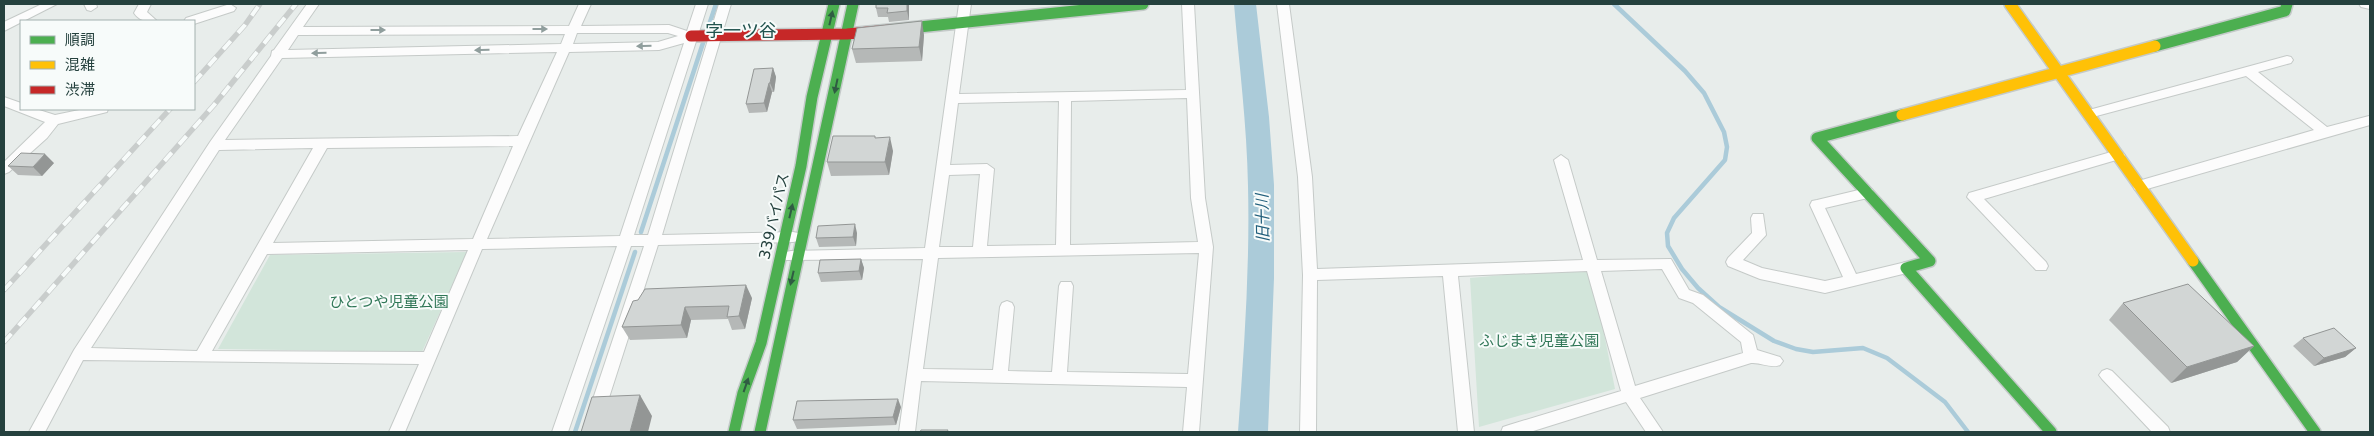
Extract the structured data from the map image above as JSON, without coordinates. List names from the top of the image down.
{
  "streets": {
    "street": ["339バイパス"]
  },
  "districts": ["字一ツ谷"],
  "water": ["旧十川"],
  "parks": ["ひとつや児童公園", "ふじまき児童公園"],
  "legend": ["順調", "混雑", "渋滞"]
}
